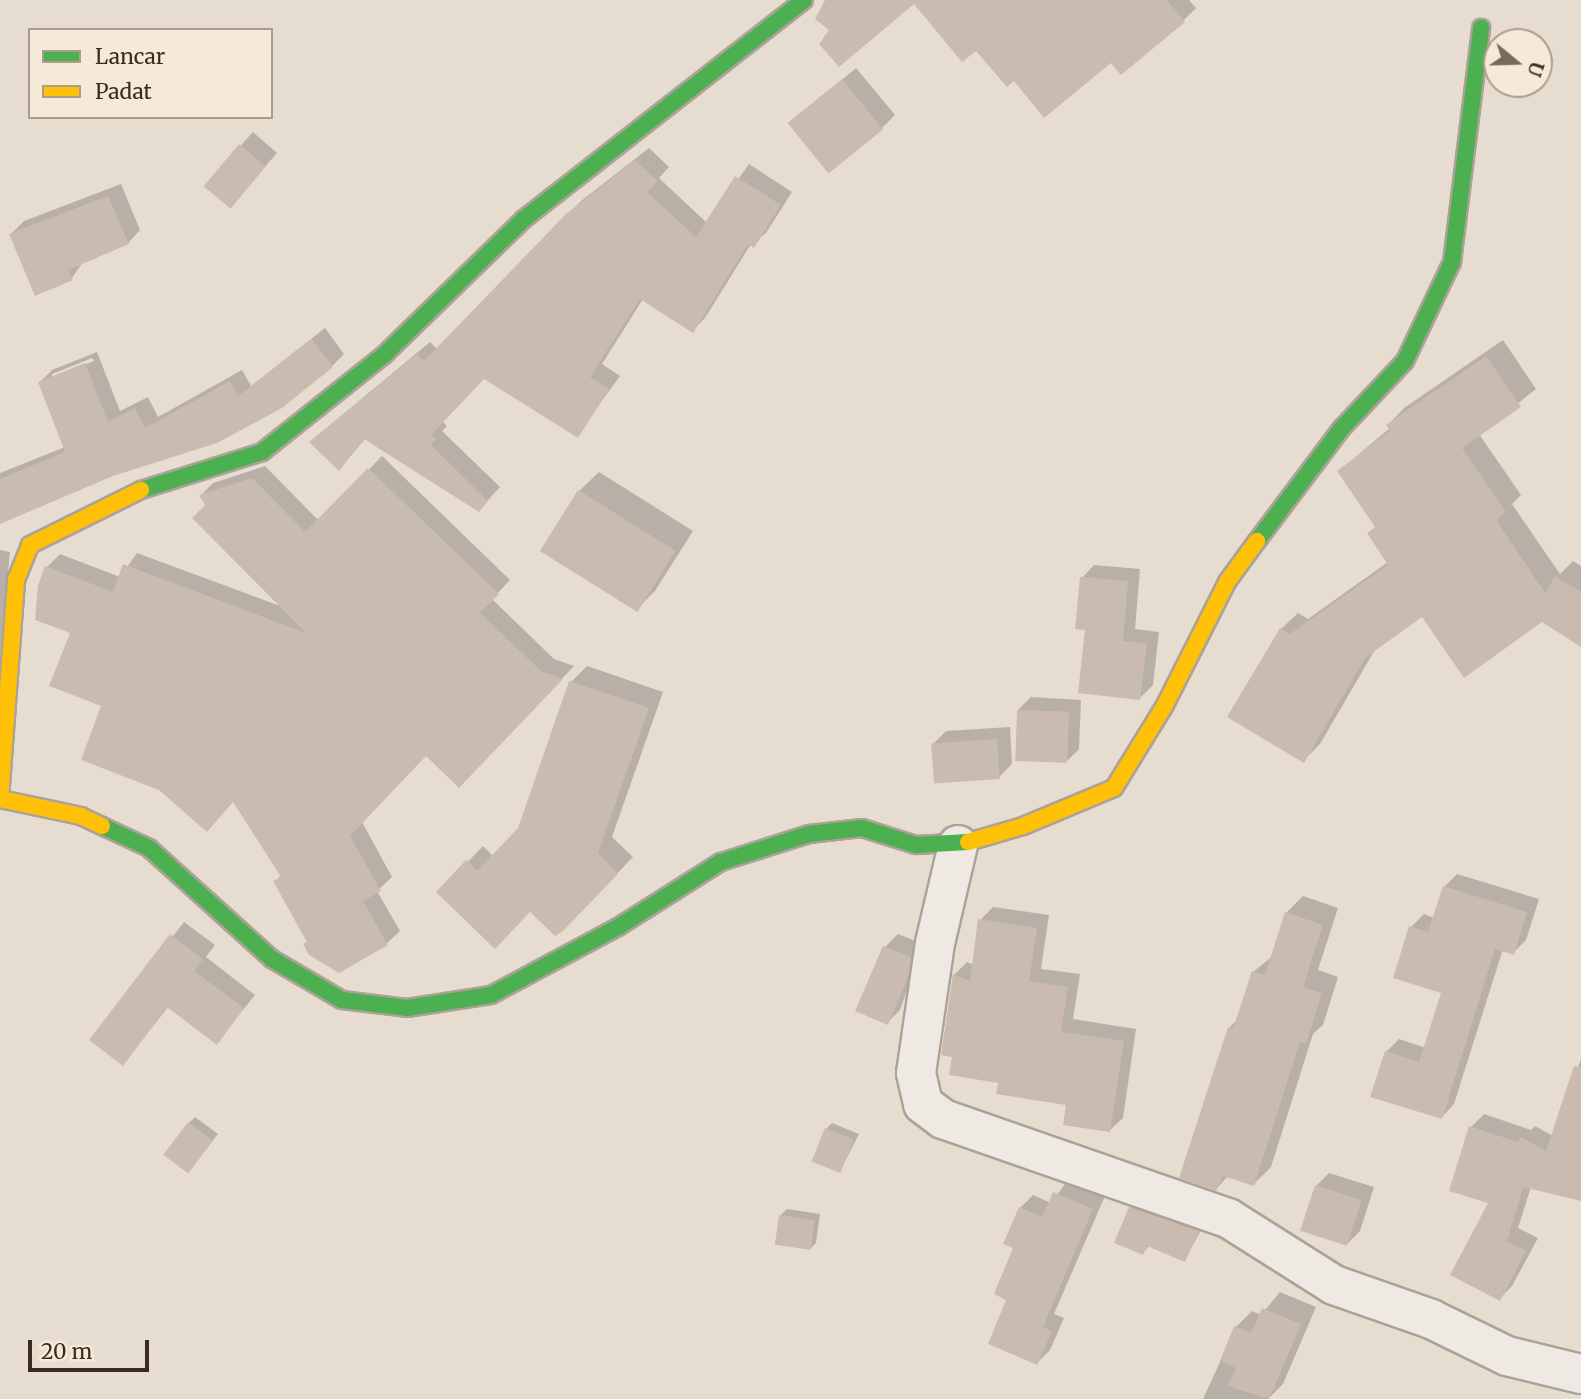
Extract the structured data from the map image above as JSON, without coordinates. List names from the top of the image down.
{
  "legend": ["Lancar", "Padat"],
  "scale_bar": "20 m",
  "north": "right"
}
